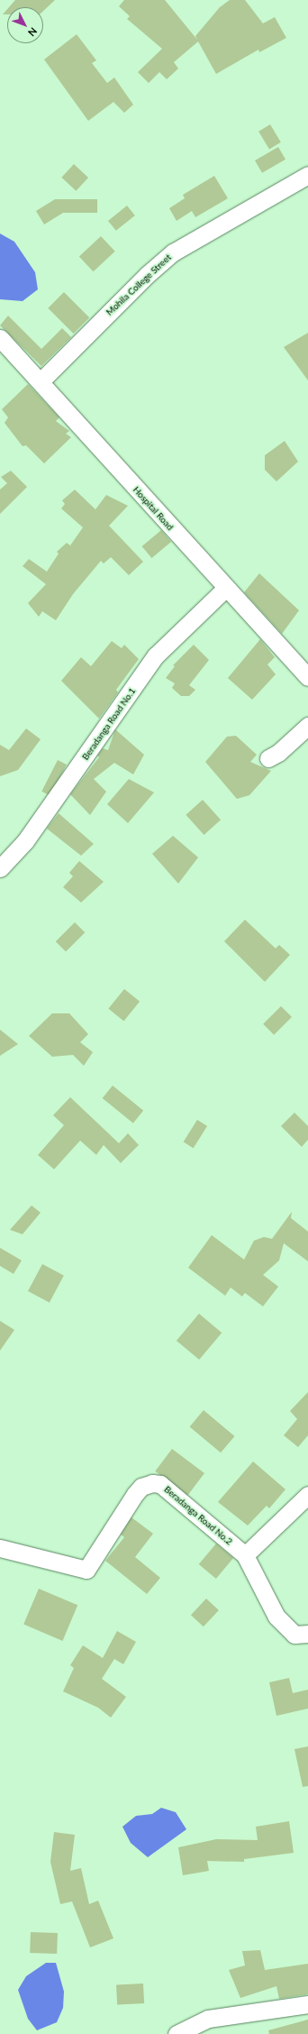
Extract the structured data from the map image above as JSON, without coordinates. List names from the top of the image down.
{
  "streets": {
    "street": [
      "Mohila College Street",
      "Hospital Road",
      "Beradanga Road No.1",
      "Beradanga Road No.2"
    ]
  },
  "crossings": [
    ["Mohila College Street", "Hospital Road"],
    ["Hospital Road", "Beradanga Road No.1"]
  ],
  "north": "bottom right"
}
